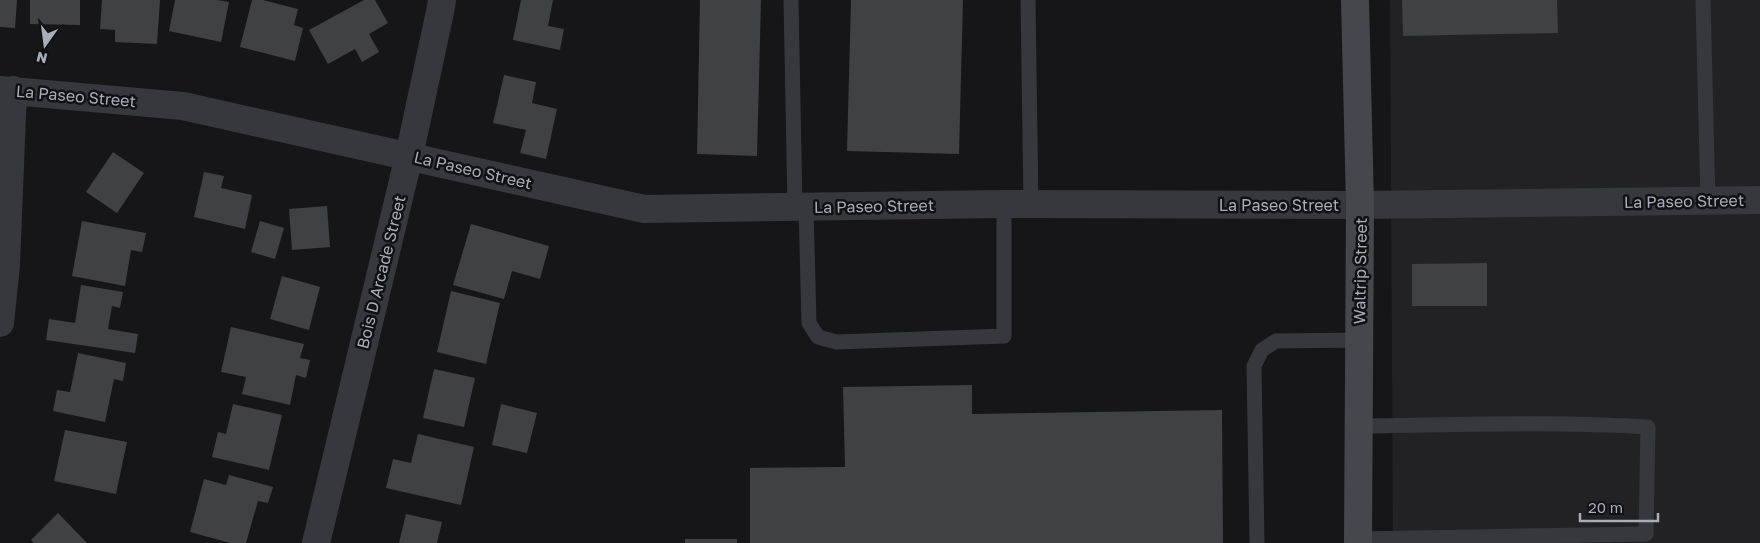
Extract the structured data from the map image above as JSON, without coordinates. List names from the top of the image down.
{
  "streets": {
    "street": ["La Paseo Street", "Waltrip Street", "Bois D Arcade Street"]
  },
  "crossings": [
    ["La Paseo Street", "Waltrip Street"],
    ["La Paseo Street", "Bois D Arcade Street"]
  ],
  "scale_bar": "20 m",
  "north": "bottom"
}
